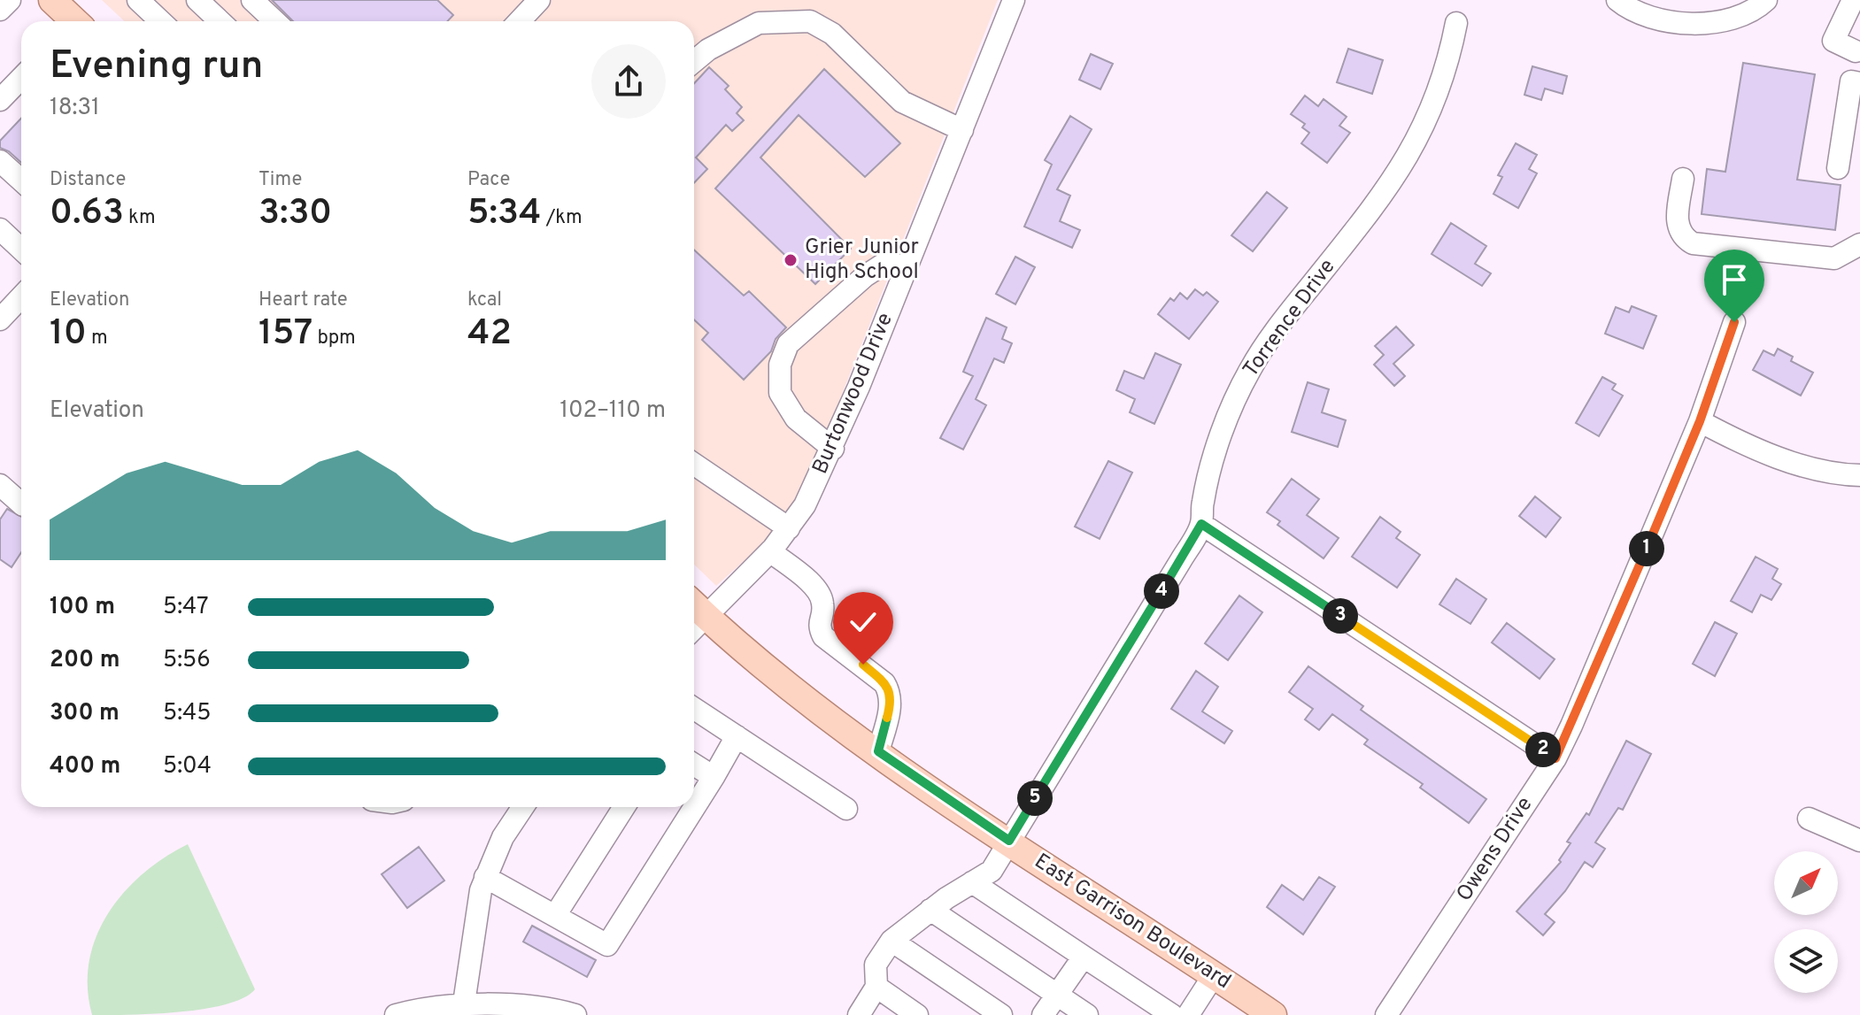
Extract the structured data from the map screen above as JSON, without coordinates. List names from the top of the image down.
{
  "streets": {
    "main road": ["East Garrison Boulevard"],
    "street": ["Torrence Drive", "Burtonwood Drive", "Owens Drive"]
  },
  "crossings": [
    ["Torrence Drive", "East Garrison Boulevard"]
  ],
  "places": ["Grier Junior High School"],
  "north": "top right",
  "page": {
    "heading": ["Evening run", "18:31"],
    "stats": [
      ["Distance", "0.63 km"],
      ["Time", "3:30"],
      ["Pace", "5:34 /km"],
      ["Elevation", "10 m"],
      ["Heart rate", "157 bpm"],
      ["kcal", "42"]
    ],
    "chart": ["Elevation", "102–110 m"],
    "pins": [
      "1",
      "4",
      "3",
      "2",
      "5"
    ],
    "list": [
      {
        "name": "100 m",
        "note": "5:47"
      },
      {
        "name": "200 m",
        "note": "5:56"
      },
      {
        "name": "300 m",
        "note": "5:45"
      },
      {
        "name": "400 m",
        "note": "5:04"
      }
    ]
  }
}
